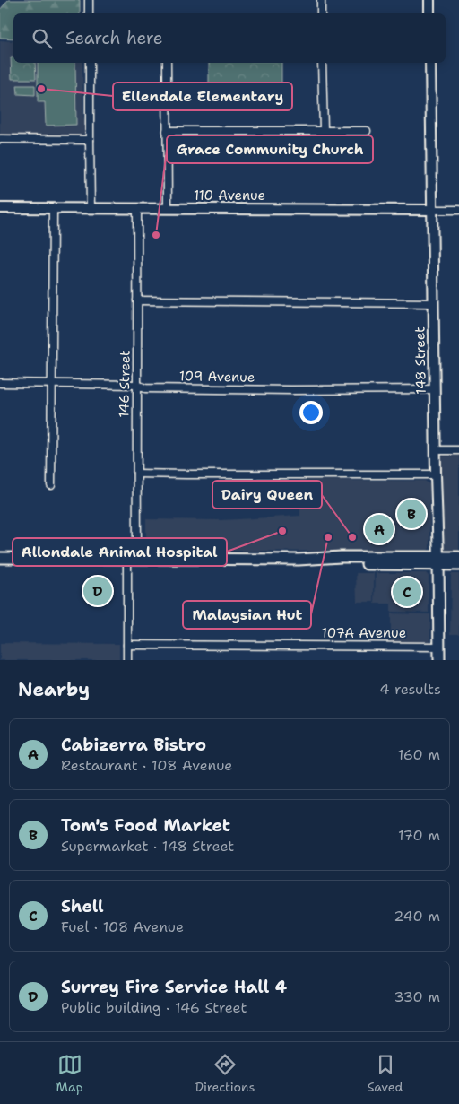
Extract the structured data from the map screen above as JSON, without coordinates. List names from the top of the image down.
{
  "streets": {
    "main road": ["148 Street"],
    "street": [
      "110 Avenue",
      "109 Avenue",
      "146 Street",
      "107A Avenue"
    ]
  },
  "crossings": [
    ["110 Avenue", "148 Street"],
    ["110 Avenue", "146 Street"],
    ["148 Street", "109 Avenue"],
    ["148 Street", "107A Avenue"],
    ["109 Avenue", "146 Street"],
    ["146 Street", "107A Avenue"]
  ],
  "places": [
    "Ellendale Elementary",
    "Grace Community Church",
    "Allondale Animal Hospital",
    "Malaysian Hut",
    "Dairy Queen"
  ],
  "page": {
    "search": "Search here",
    "pins": [
      "B",
      "A",
      "D",
      "C"
    ],
    "heading": ["Nearby", "4 results"],
    "list": [
      {
        "mark": "A",
        "name": "Cabizerra Bistro",
        "note": "Restaurant · 108 Avenue",
        "value": "160 m"
      },
      {
        "mark": "B",
        "name": "Tom's Food Market",
        "note": "Supermarket · 148 Street",
        "value": "170 m"
      },
      {
        "mark": "C",
        "name": "Shell",
        "note": "Fuel · 108 Avenue",
        "value": "240 m"
      },
      {
        "mark": "D",
        "name": "Surrey Fire Service Hall 4",
        "note": "Public building · 146 Street",
        "value": "330 m"
      }
    ],
    "nav": ["Map", "Directions", "Saved"]
  }
}
